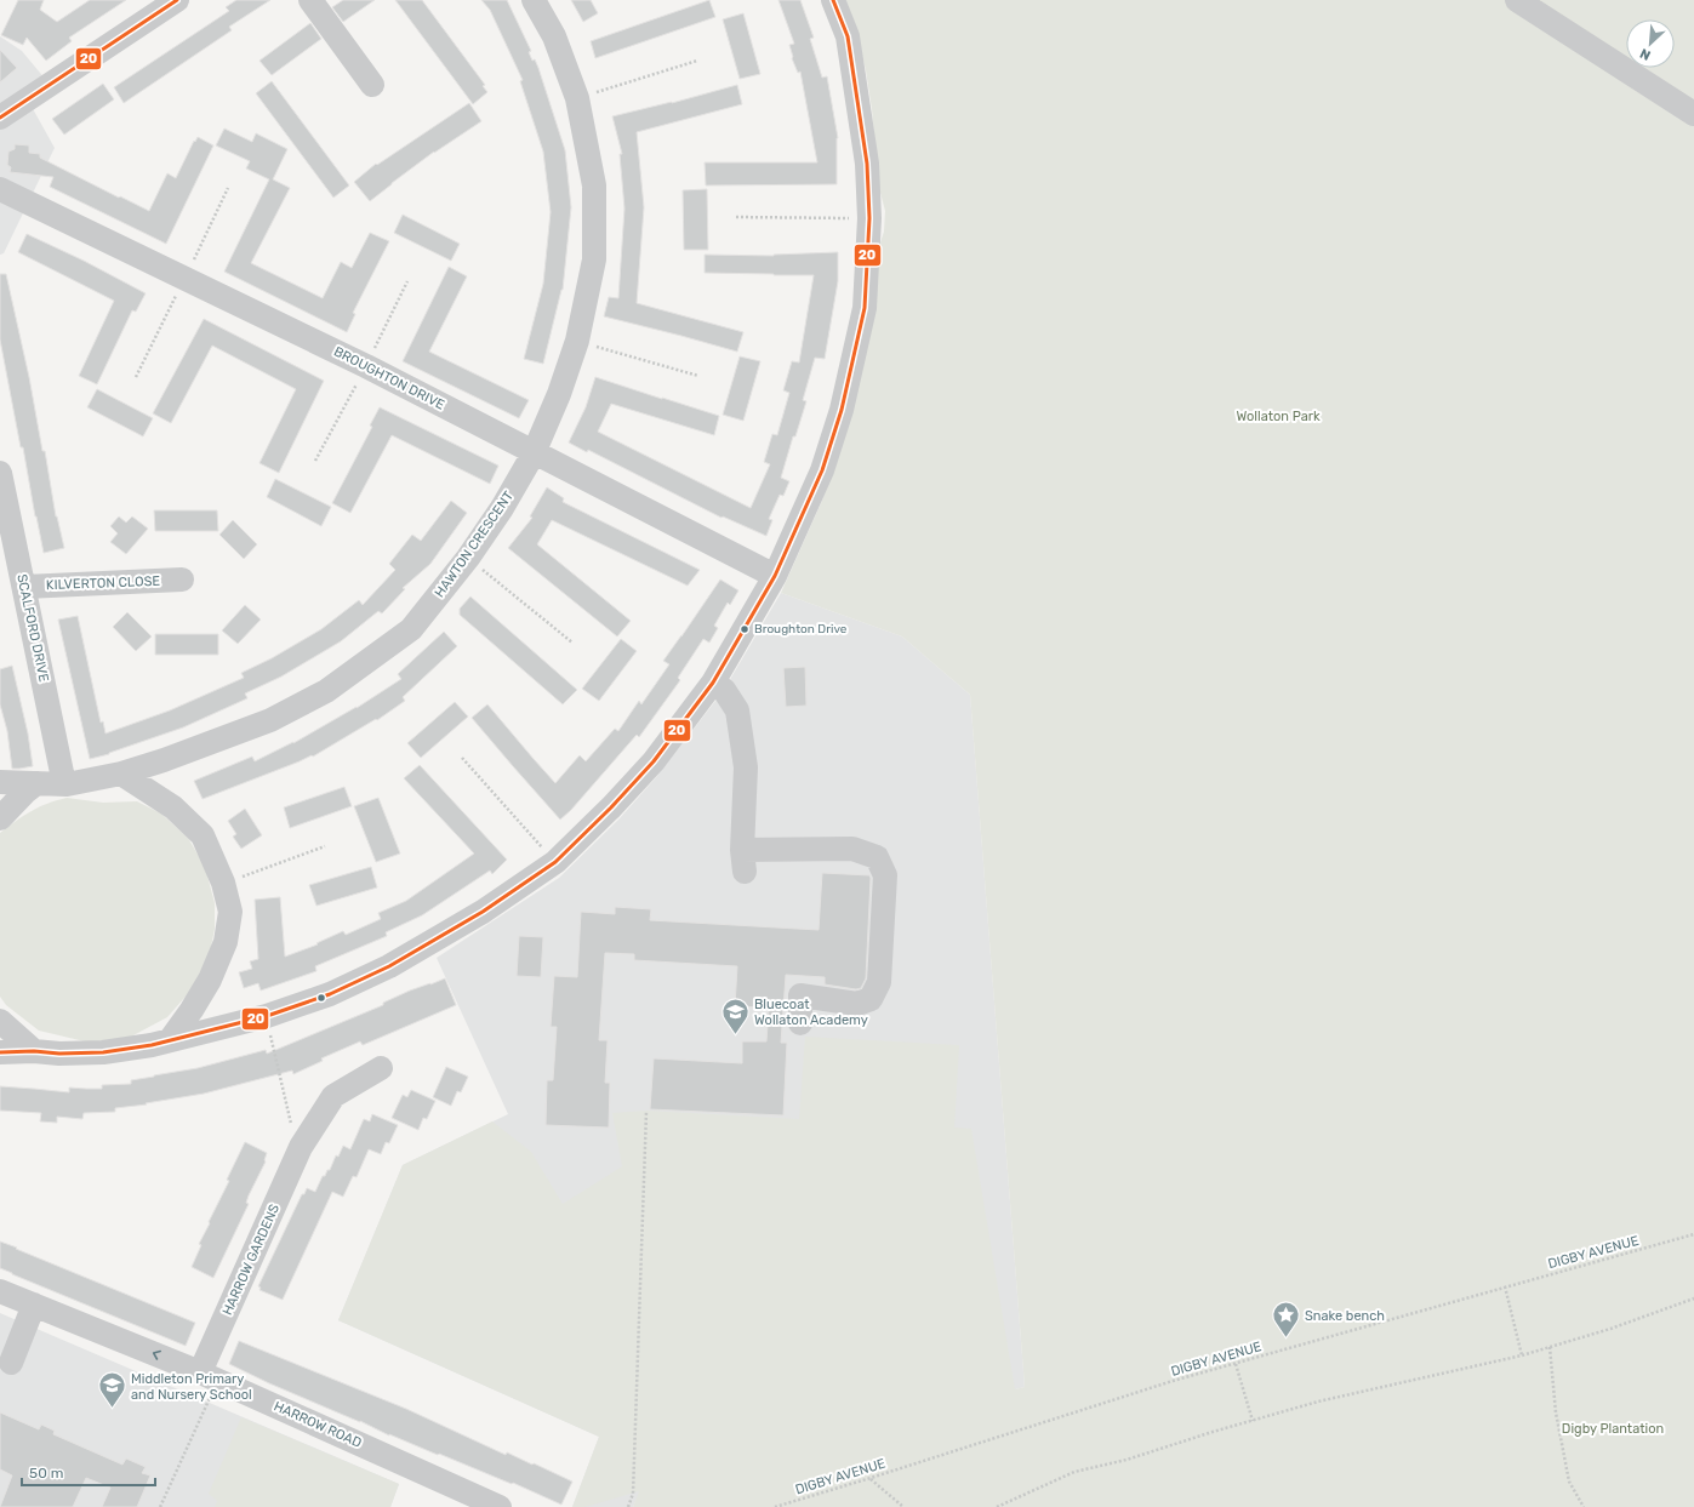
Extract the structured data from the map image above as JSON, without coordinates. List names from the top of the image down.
{
  "streets": {
    "street": [
      "BROUGHTON DRIVE",
      "HAWTON CRESCENT",
      "KILVERTON CLOSE",
      "SCALFORD DRIVE",
      "HARROW GARDENS",
      "HARROW ROAD"
    ],
    "path": ["DIGBY AVENUE"]
  },
  "crossings": [
    ["BROUGHTON DRIVE", "HAWTON CRESCENT"],
    ["HAWTON CRESCENT", "SCALFORD DRIVE"],
    ["KILVERTON CLOSE", "SCALFORD DRIVE"],
    ["HARROW GARDENS", "HARROW ROAD"]
  ],
  "parks": ["Wollaton Park", "Digby Plantation"],
  "places": {
    "other": ["Broughton Drive"],
    "school or university": ["Bluecoat Wollaton Academy", "Middleton Primary and Nursery School"],
    "place": ["Snake bench"]
  },
  "lines": ["transit line 20"],
  "scale_bar": "50 m",
  "north": "bottom left"
}
